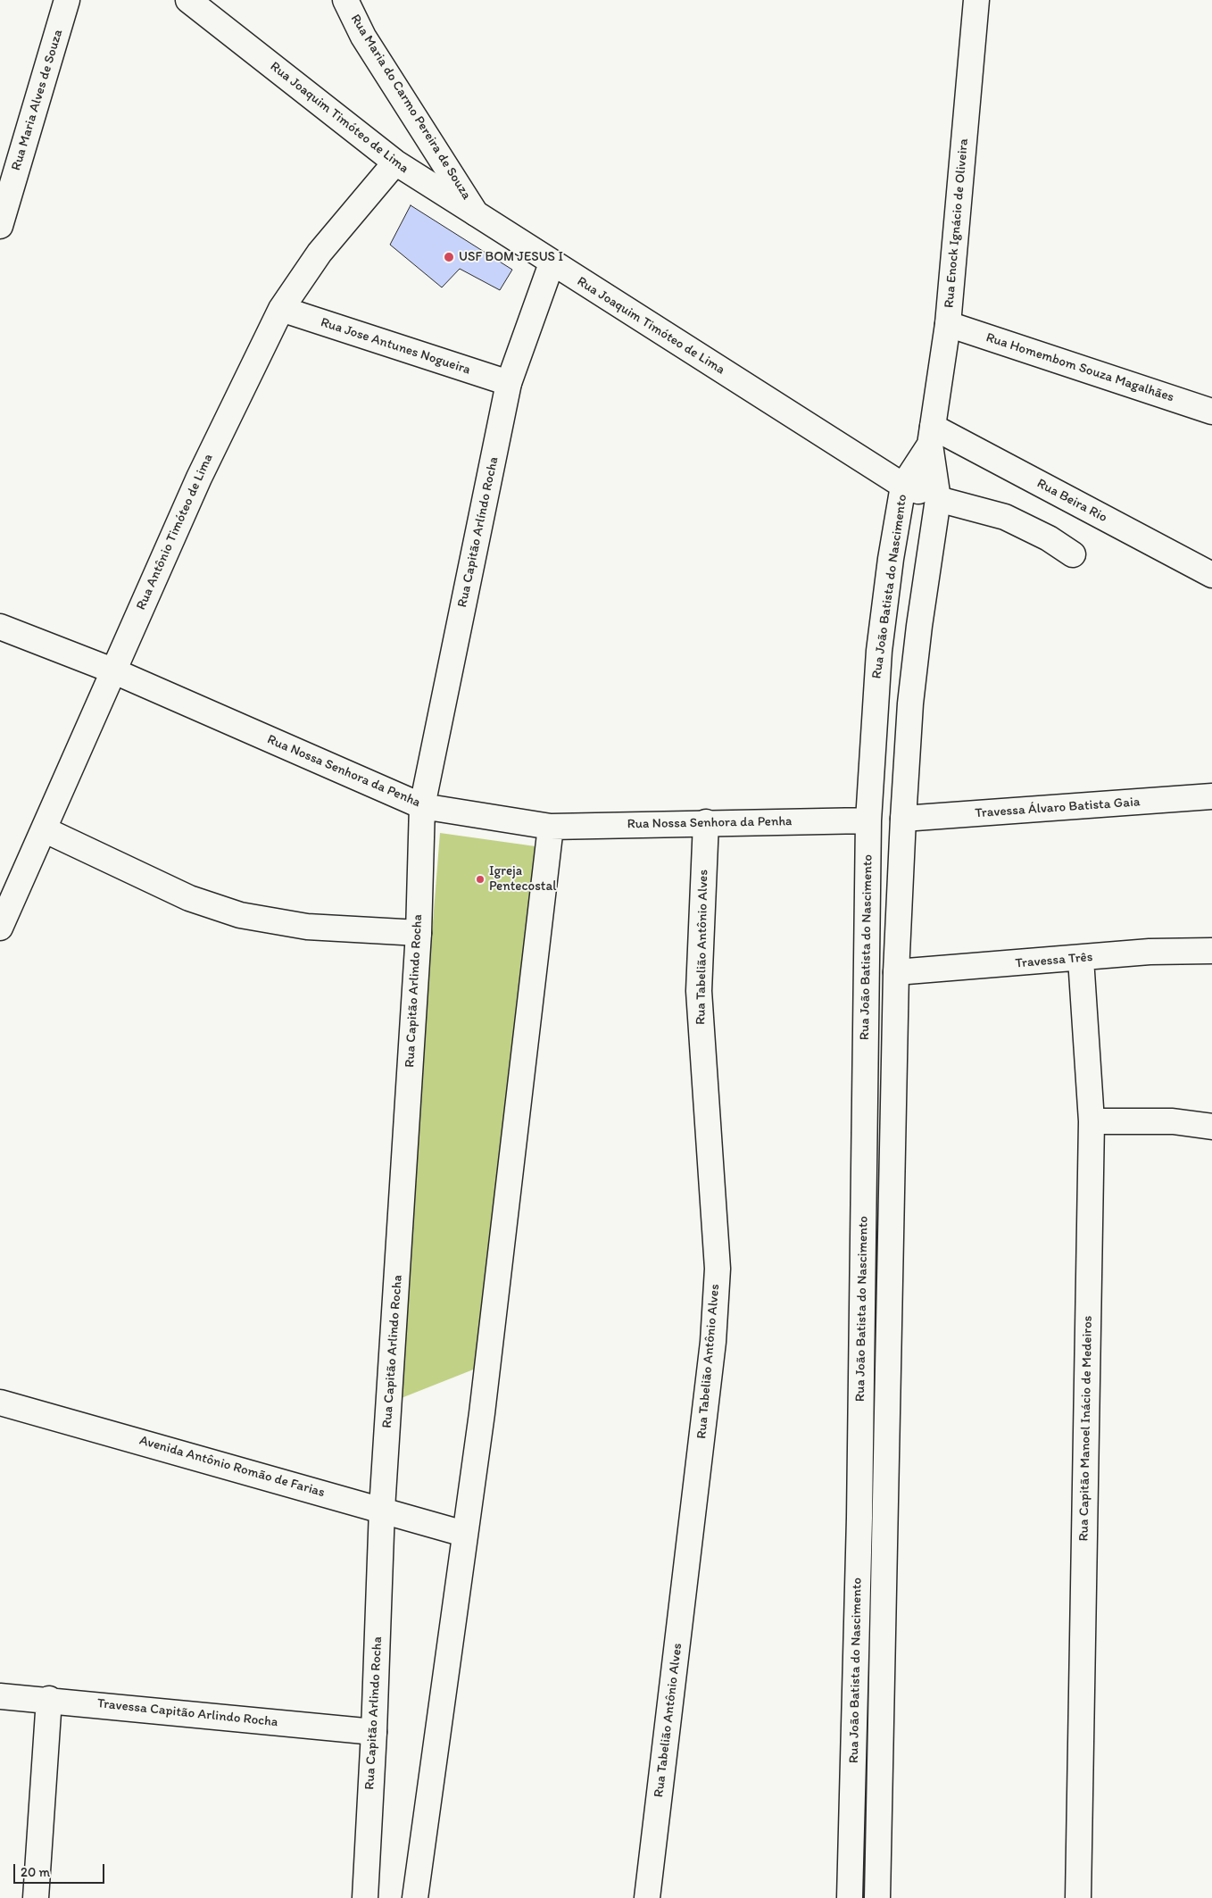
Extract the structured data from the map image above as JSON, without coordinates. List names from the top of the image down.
{
  "streets": {
    "main road": [
      "Rua Maria Alves de Souza",
      "Rua Maria do Carmo Pereira de Souza",
      "Rua Joaquim Timóteo de Lima",
      "Rua Enock Ignácio de Oliveira",
      "Rua Jose Antunes Nogueira",
      "Rua Homembom Souza Magalhães",
      "Rua Beira Rio",
      "Rua Antônio Timóteo de Lima",
      "Rua Capitão Arlíndo Rocha",
      "Rua João Batista do Nascimento",
      "Rua Nossa Senhora da Penha",
      "Travessa Álvaro Batista Gaia",
      "Rua Tabelião Antônio Alves",
      "Travessa Três",
      "Rua Capitão Arlindo Rocha",
      "Rua Capitão Manoel Inácio de Medeiros",
      "Avenida Antônio Romão de Farias",
      "Travessa Capitão Arlindo Rocha"
    ]
  },
  "crossings": [
    ["Rua Maria do Carmo Pereira de Souza", "Rua Joaquim Timóteo de Lima"],
    ["Rua Joaquim Timóteo de Lima", "Rua Antônio Timóteo de Lima"],
    ["Rua Joaquim Timóteo de Lima", "Rua Capitão Arlíndo Rocha"],
    ["Rua Joaquim Timóteo de Lima", "Rua João Batista do Nascimento"],
    ["Rua Enock Ignácio de Oliveira", "Rua Homembom Souza Magalhães"],
    ["Rua Enock Ignácio de Oliveira", "Rua Beira Rio"],
    ["Rua Enock Ignácio de Oliveira", "Rua João Batista do Nascimento"],
    ["Rua Jose Antunes Nogueira", "Rua Antônio Timóteo de Lima"],
    ["Rua Jose Antunes Nogueira", "Rua Capitão Arlíndo Rocha"],
    ["Rua Beira Rio", "Rua João Batista do Nascimento"],
    ["Rua Antônio Timóteo de Lima", "Rua Nossa Senhora da Penha"],
    ["Rua Capitão Arlíndo Rocha", "Rua Nossa Senhora da Penha"],
    ["Rua Capitão Arlíndo Rocha", "Rua Capitão Arlindo Rocha"],
    ["Rua João Batista do Nascimento", "Rua Nossa Senhora da Penha"],
    ["Rua João Batista do Nascimento", "Travessa Álvaro Batista Gaia"],
    ["Rua João Batista do Nascimento", "Travessa Três"],
    ["Rua Nossa Senhora da Penha", "Rua Tabelião Antônio Alves"],
    ["Rua Nossa Senhora da Penha", "Rua Capitão Arlindo Rocha"],
    ["Travessa Três", "Rua Capitão Manoel Inácio de Medeiros"],
    ["Rua Capitão Arlindo Rocha", "Avenida Antônio Romão de Farias"],
    ["Rua Capitão Arlindo Rocha", "Travessa Capitão Arlindo Rocha"]
  ],
  "places": ["USF BOM JESUS I", "Igreja Pentecostal"],
  "scale_bar": "20 m"
}
